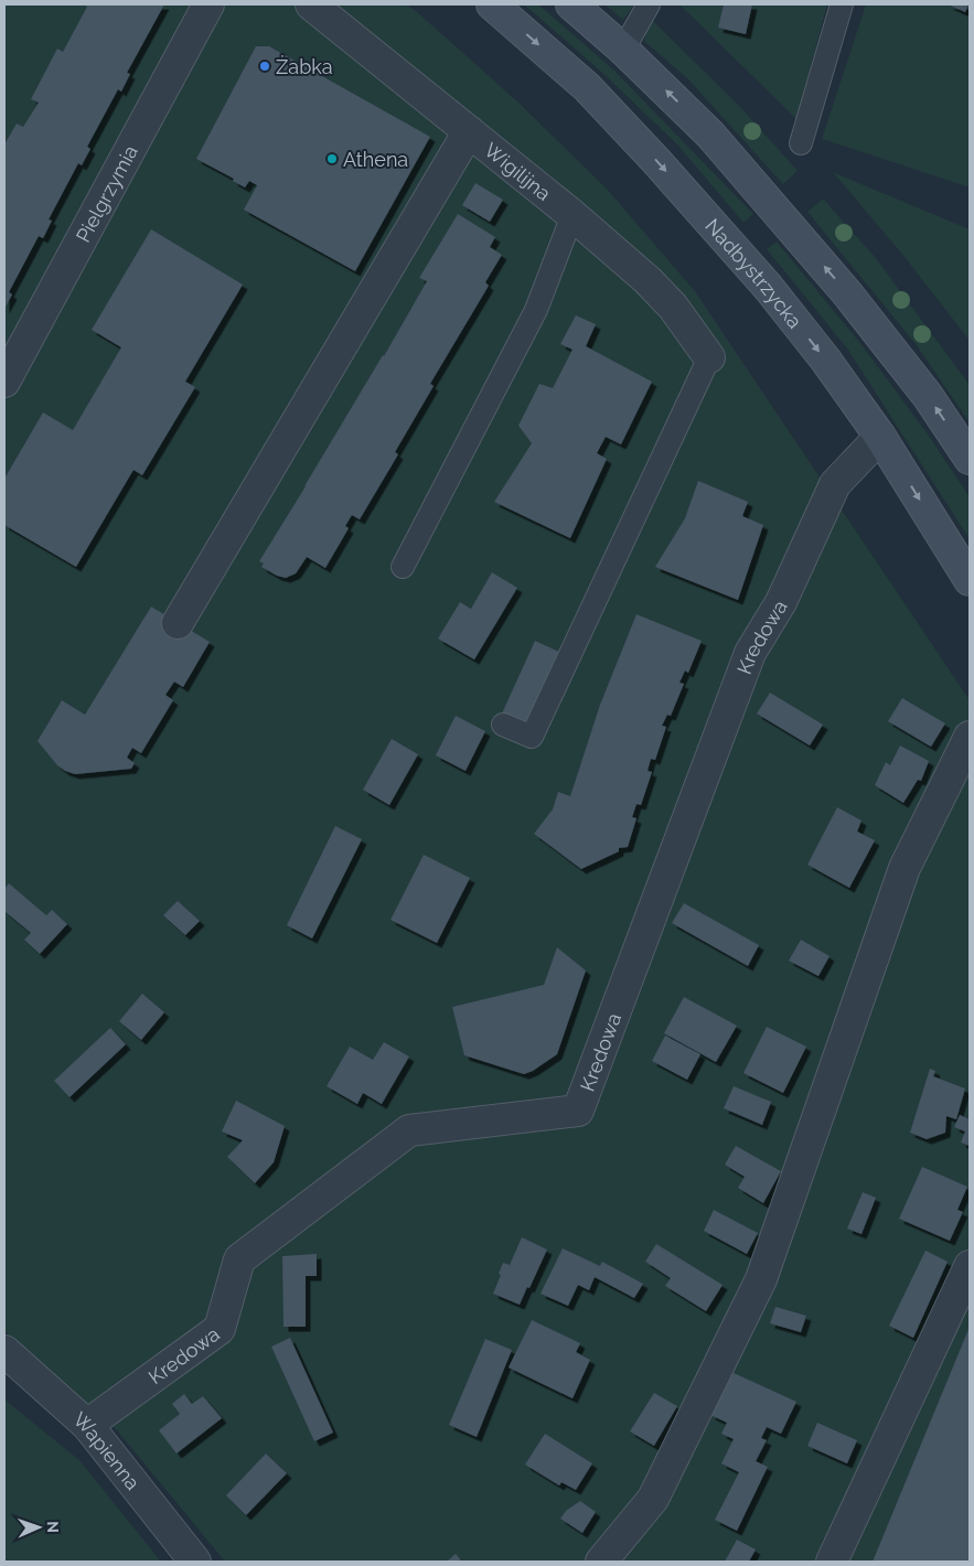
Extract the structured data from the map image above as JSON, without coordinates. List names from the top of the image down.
{
  "streets": {
    "street": [
      "Wigilijna",
      "Pielgrzymia",
      "Nadbystrzycka",
      "Kredowa",
      "Wapienna"
    ]
  },
  "crossings": [
    ["Nadbystrzycka", "Kredowa"],
    ["Kredowa", "Wapienna"]
  ],
  "places": ["Żabka", "Athena"],
  "north": "right"
}
